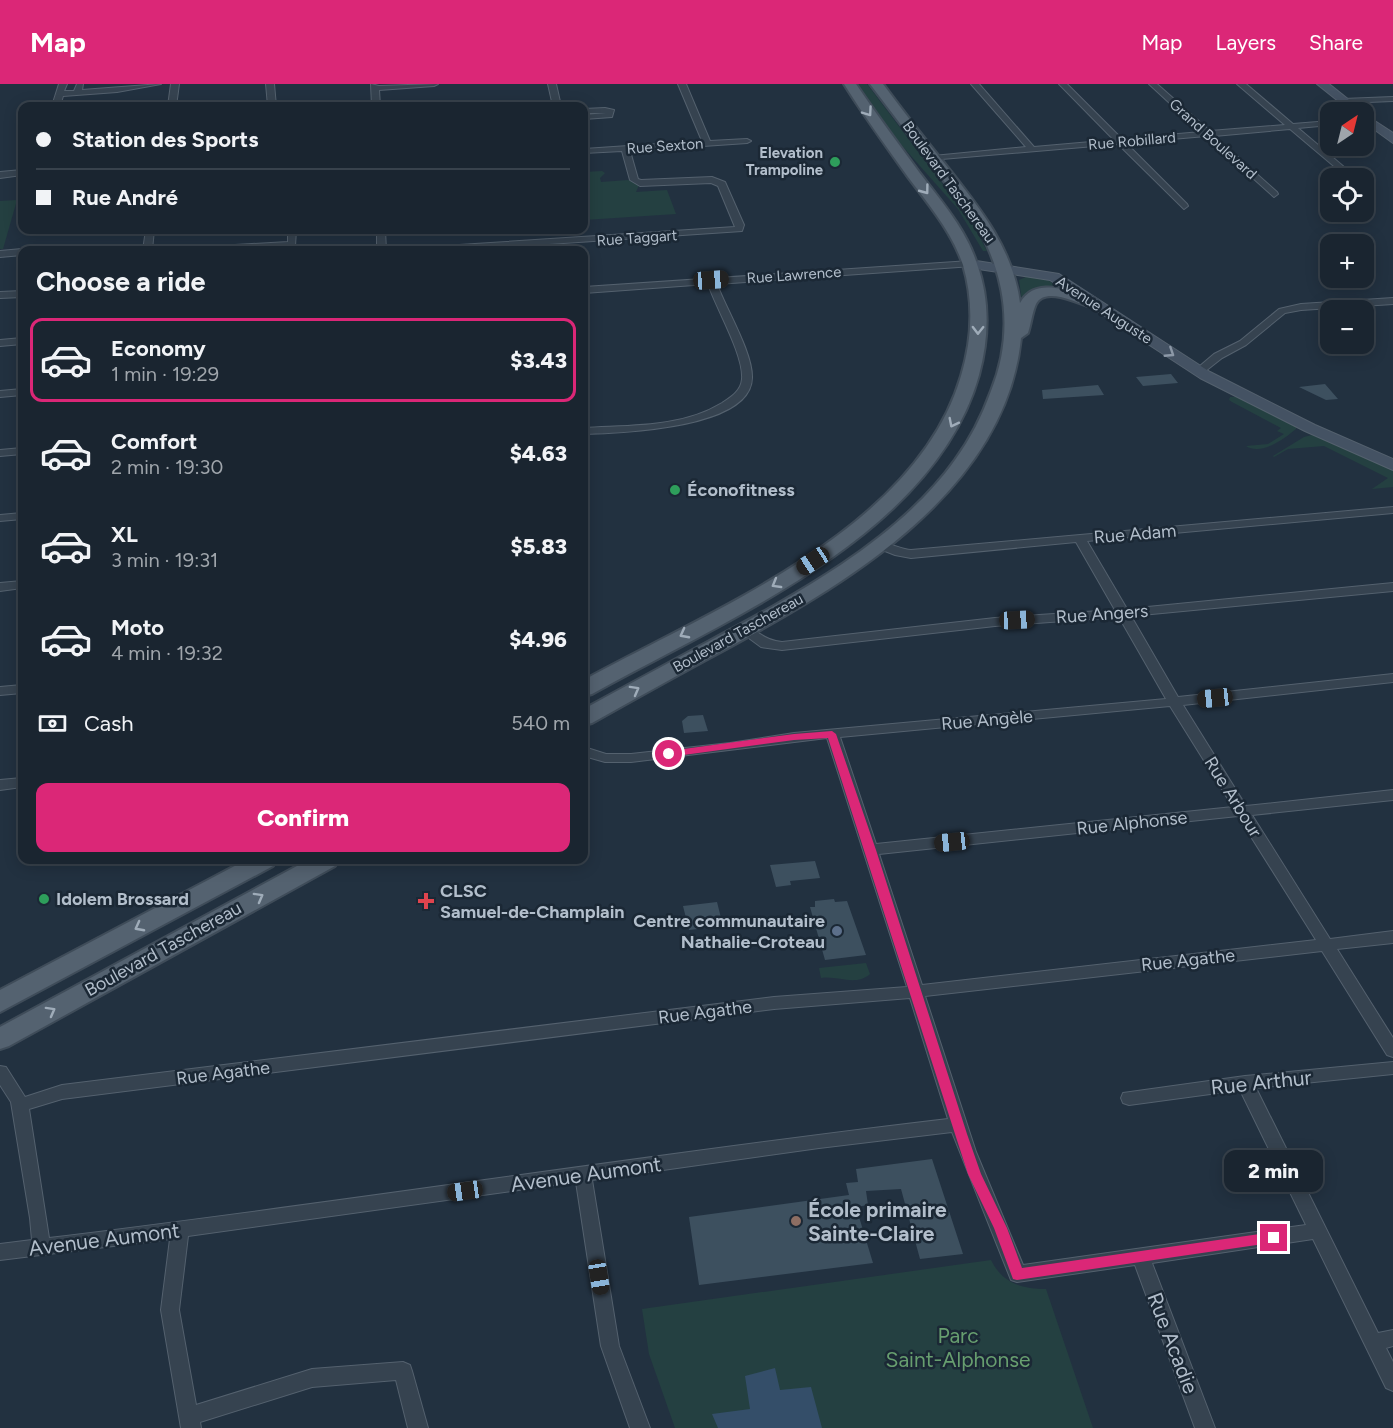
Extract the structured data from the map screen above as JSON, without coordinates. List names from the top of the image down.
{
  "streets": {
    "main road": ["Boulevard Taschereau", "Avenue Auguste"],
    "street": [
      "Grand Boulevard",
      "Rue Robillard",
      "Rue Sexton",
      "Rue Taggart",
      "Rue Lawrence",
      "Rue Adam",
      "Rue Angers",
      "Rue Angèle",
      "Rue Arbour",
      "Rue Alphonse",
      "Rue Agathe",
      "Rue Arthur",
      "Avenue Aumont",
      "Rue Acadie"
    ]
  },
  "crossings": [
    ["Grand Boulevard", "Rue Robillard"],
    ["Rue Robillard", "Boulevard Taschereau"],
    ["Rue Sexton", "Rue Taggart"],
    ["Boulevard Taschereau", "Rue Lawrence"],
    ["Boulevard Taschereau", "Avenue Auguste"],
    ["Boulevard Taschereau", "Rue Adam"],
    ["Boulevard Taschereau", "Rue Angers"],
    ["Rue Lawrence", "Avenue Auguste"],
    ["Rue Adam", "Rue Arbour"],
    ["Rue Angers", "Rue Arbour"],
    ["Rue Angèle", "Rue Arbour"],
    ["Rue Arbour", "Rue Alphonse"],
    ["Rue Arbour", "Rue Agathe"]
  ],
  "parks": ["Parc Saint-Alphonse"],
  "places": {
    "other": [
      "Elevation Trampoline",
      "Éconofitness",
      "Idolem Brossard",
      "Centre communautaire Nathalie-Croteau",
      "École primaire Sainte-Claire"
    ],
    "health": ["CLSC Samuel-de-Champlain"]
  },
  "north": "top right",
  "page": {
    "header": "Map",
    "nav": ["Map", "Layers", "Share"],
    "map_buttons": ["+", "−"],
    "banner": ["Station des Sports", "Rue André"],
    "heading": "Choose a ride",
    "list": [
      {
        "name": "Economy",
        "note": "1 min · 19:29",
        "value": "$3.43"
      },
      {
        "name": "Comfort",
        "note": "2 min · 19:30",
        "value": "$4.63"
      },
      {
        "name": "XL",
        "note": "3 min · 19:31",
        "value": "$5.83"
      },
      {
        "name": "Moto",
        "note": "4 min · 19:32",
        "value": "$4.96"
      }
    ],
    "pay": ["Cash", "540 m"],
    "buttons": "Confirm",
    "bubble": "2 min"
  }
}
